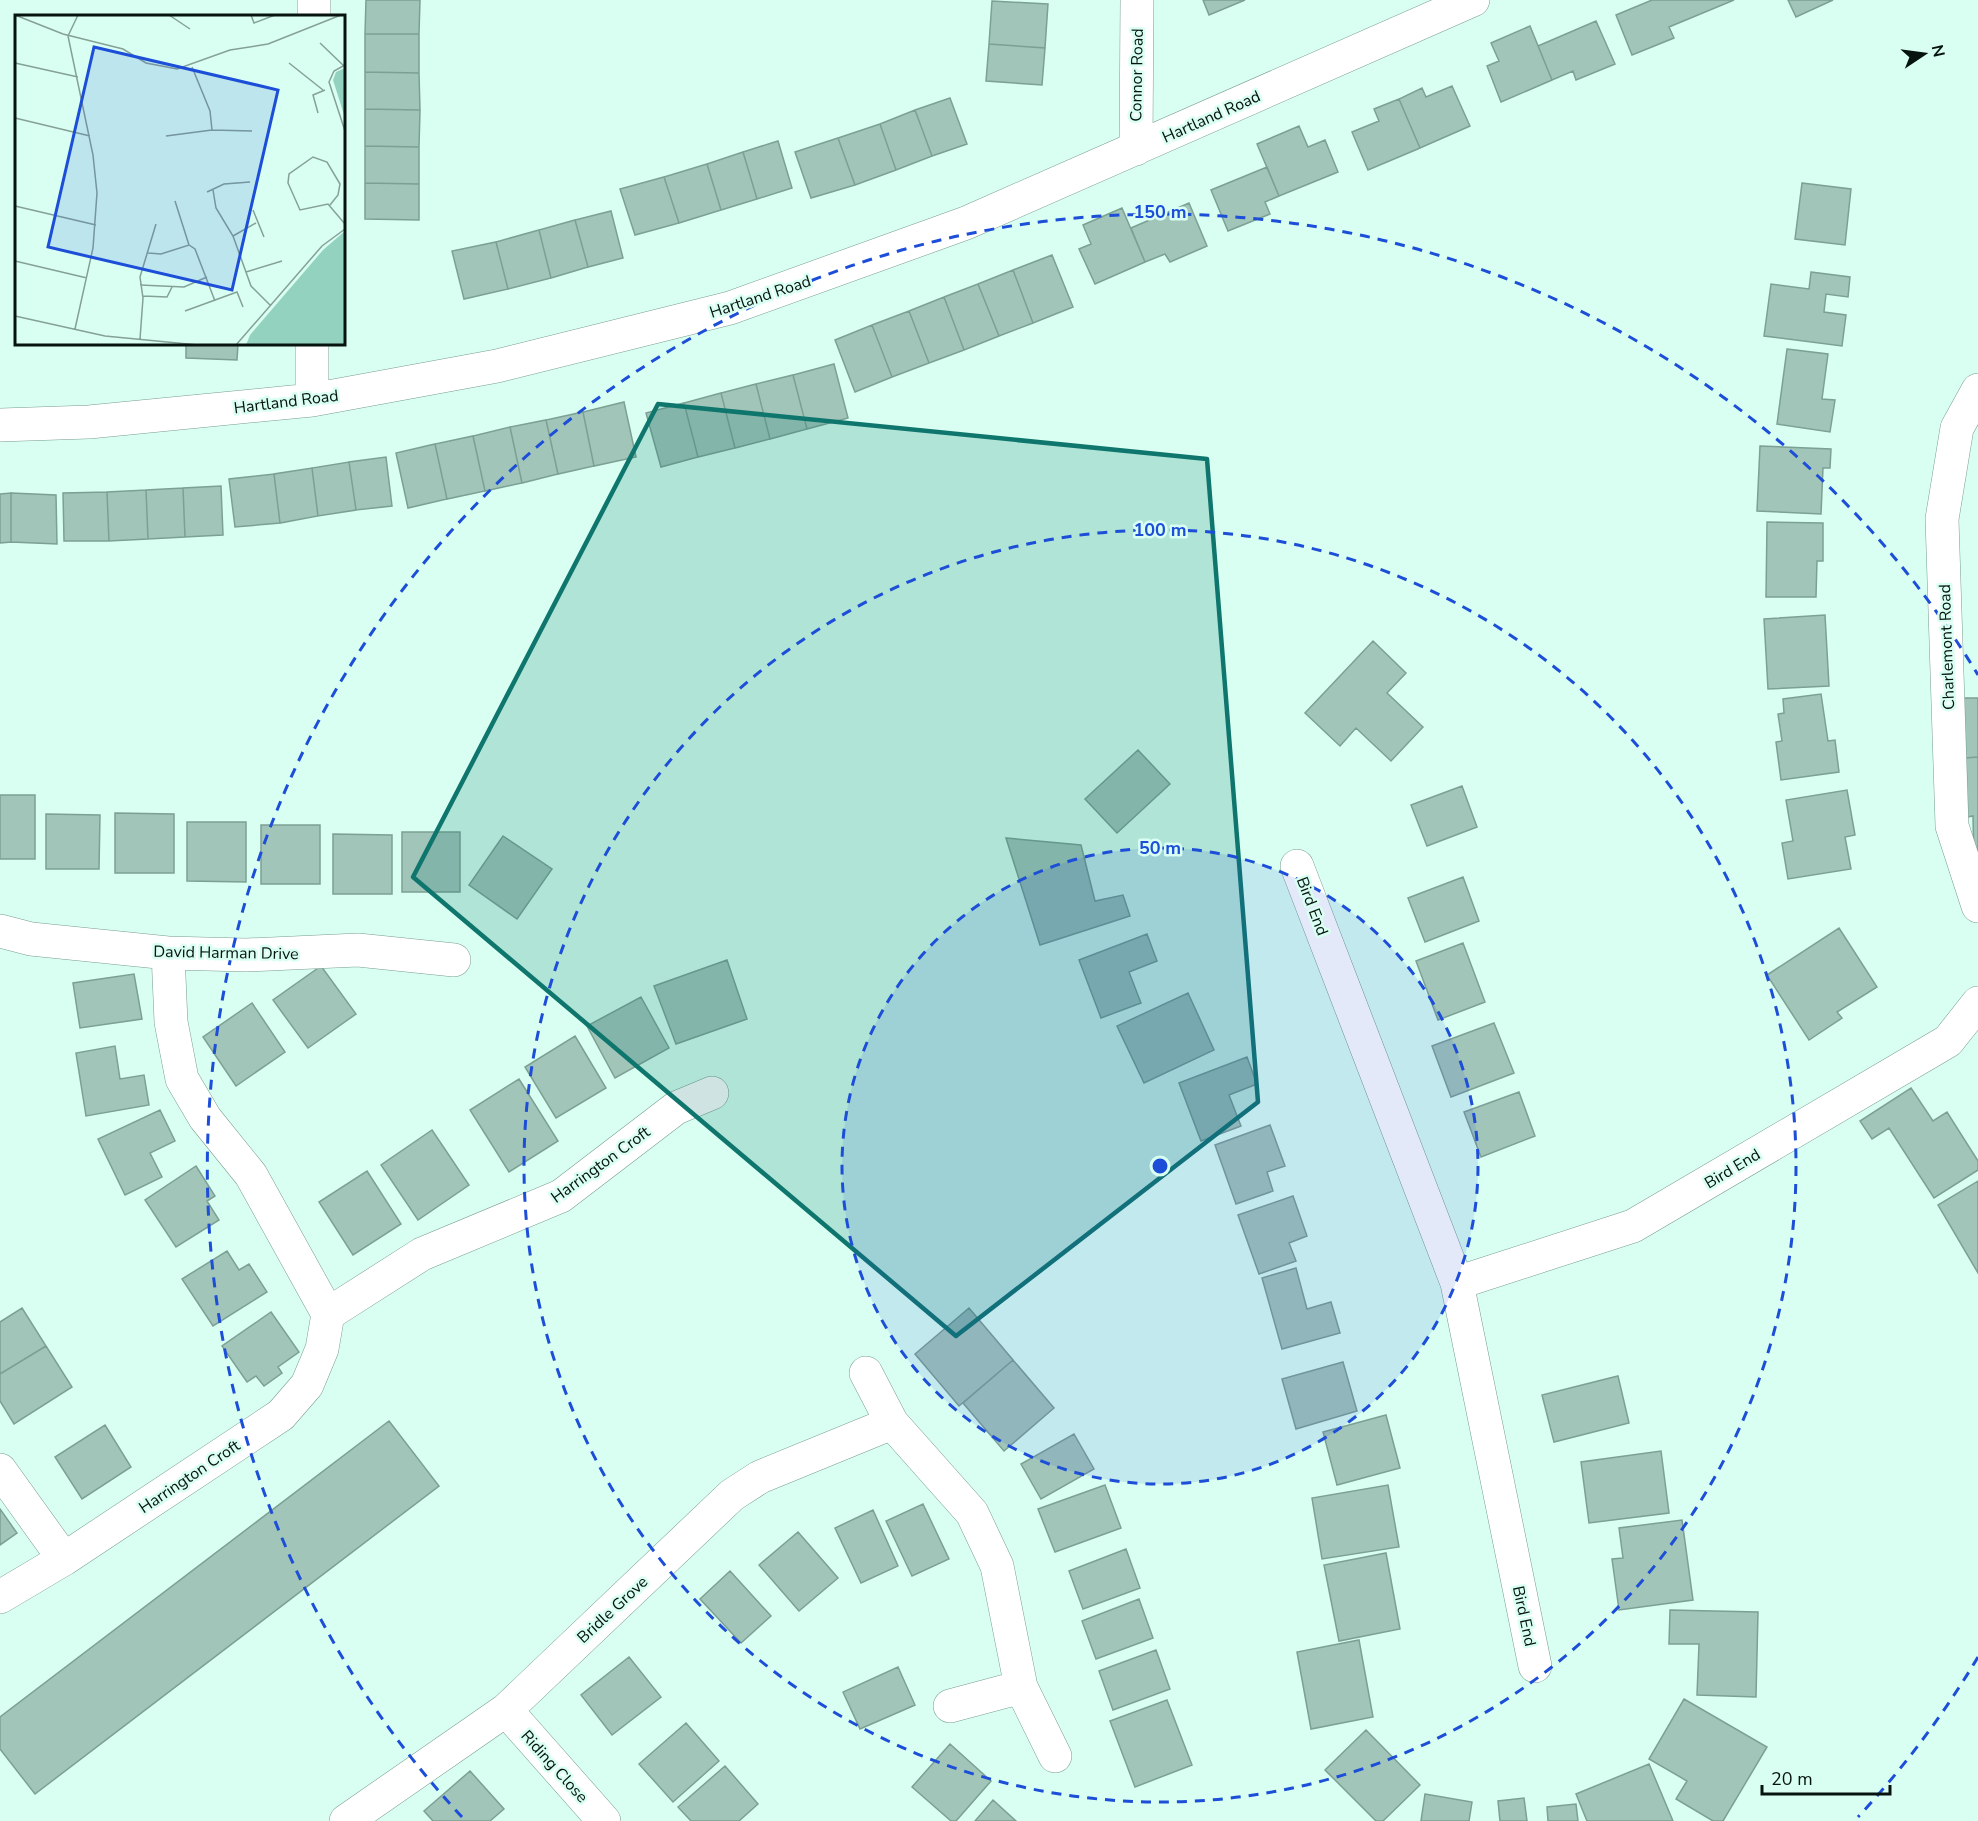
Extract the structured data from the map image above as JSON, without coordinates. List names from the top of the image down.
{
  "streets": {
    "street": [
      "Connor Road",
      "Hartland Road",
      "Charlemont Road",
      "Bird End",
      "David Harman Drive",
      "Harrington Croft",
      "Bridle Grove",
      "Riding Close"
    ]
  },
  "crossings": [
    ["Connor Road", "Hartland Road"],
    ["Bridle Grove", "Riding Close"]
  ],
  "scale_bar": "20 m",
  "north": "right",
  "rings": ["150 m", "100 m", "50 m"]
}
